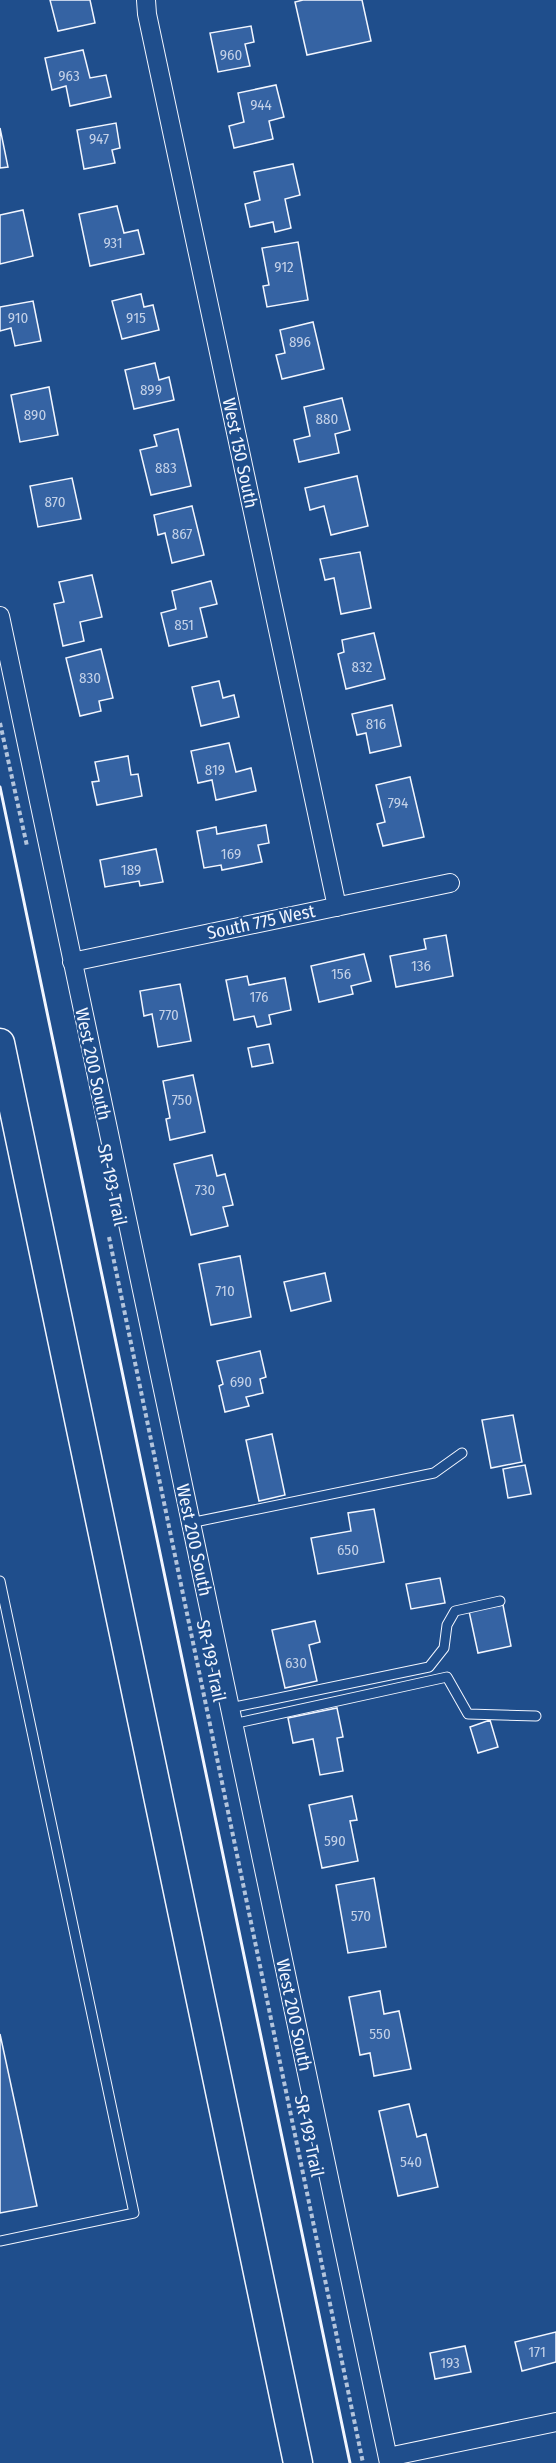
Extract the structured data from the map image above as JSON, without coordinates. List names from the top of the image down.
{
  "streets": {
    "street": ["West 150 South", "South 775 West", "West 200 South"],
    "path": ["SR-193 Trail"]
  },
  "crossings": [
    ["West 150 South", "South 775 West"],
    ["South 775 West", "West 200 South"]
  ],
  "house_numbers": [
    "960",
    "963",
    "944",
    "947",
    "931",
    "912",
    "910",
    "915",
    "896",
    "899",
    "890",
    "880",
    "883",
    "870",
    "867",
    "851",
    "832",
    "830",
    "816",
    "819",
    "794",
    "169",
    "189",
    "136",
    "156",
    "176",
    "770",
    "750",
    "730",
    "710",
    "690",
    "650",
    "630",
    "590",
    "570",
    "550",
    "540",
    "171",
    "193"
  ]
}
